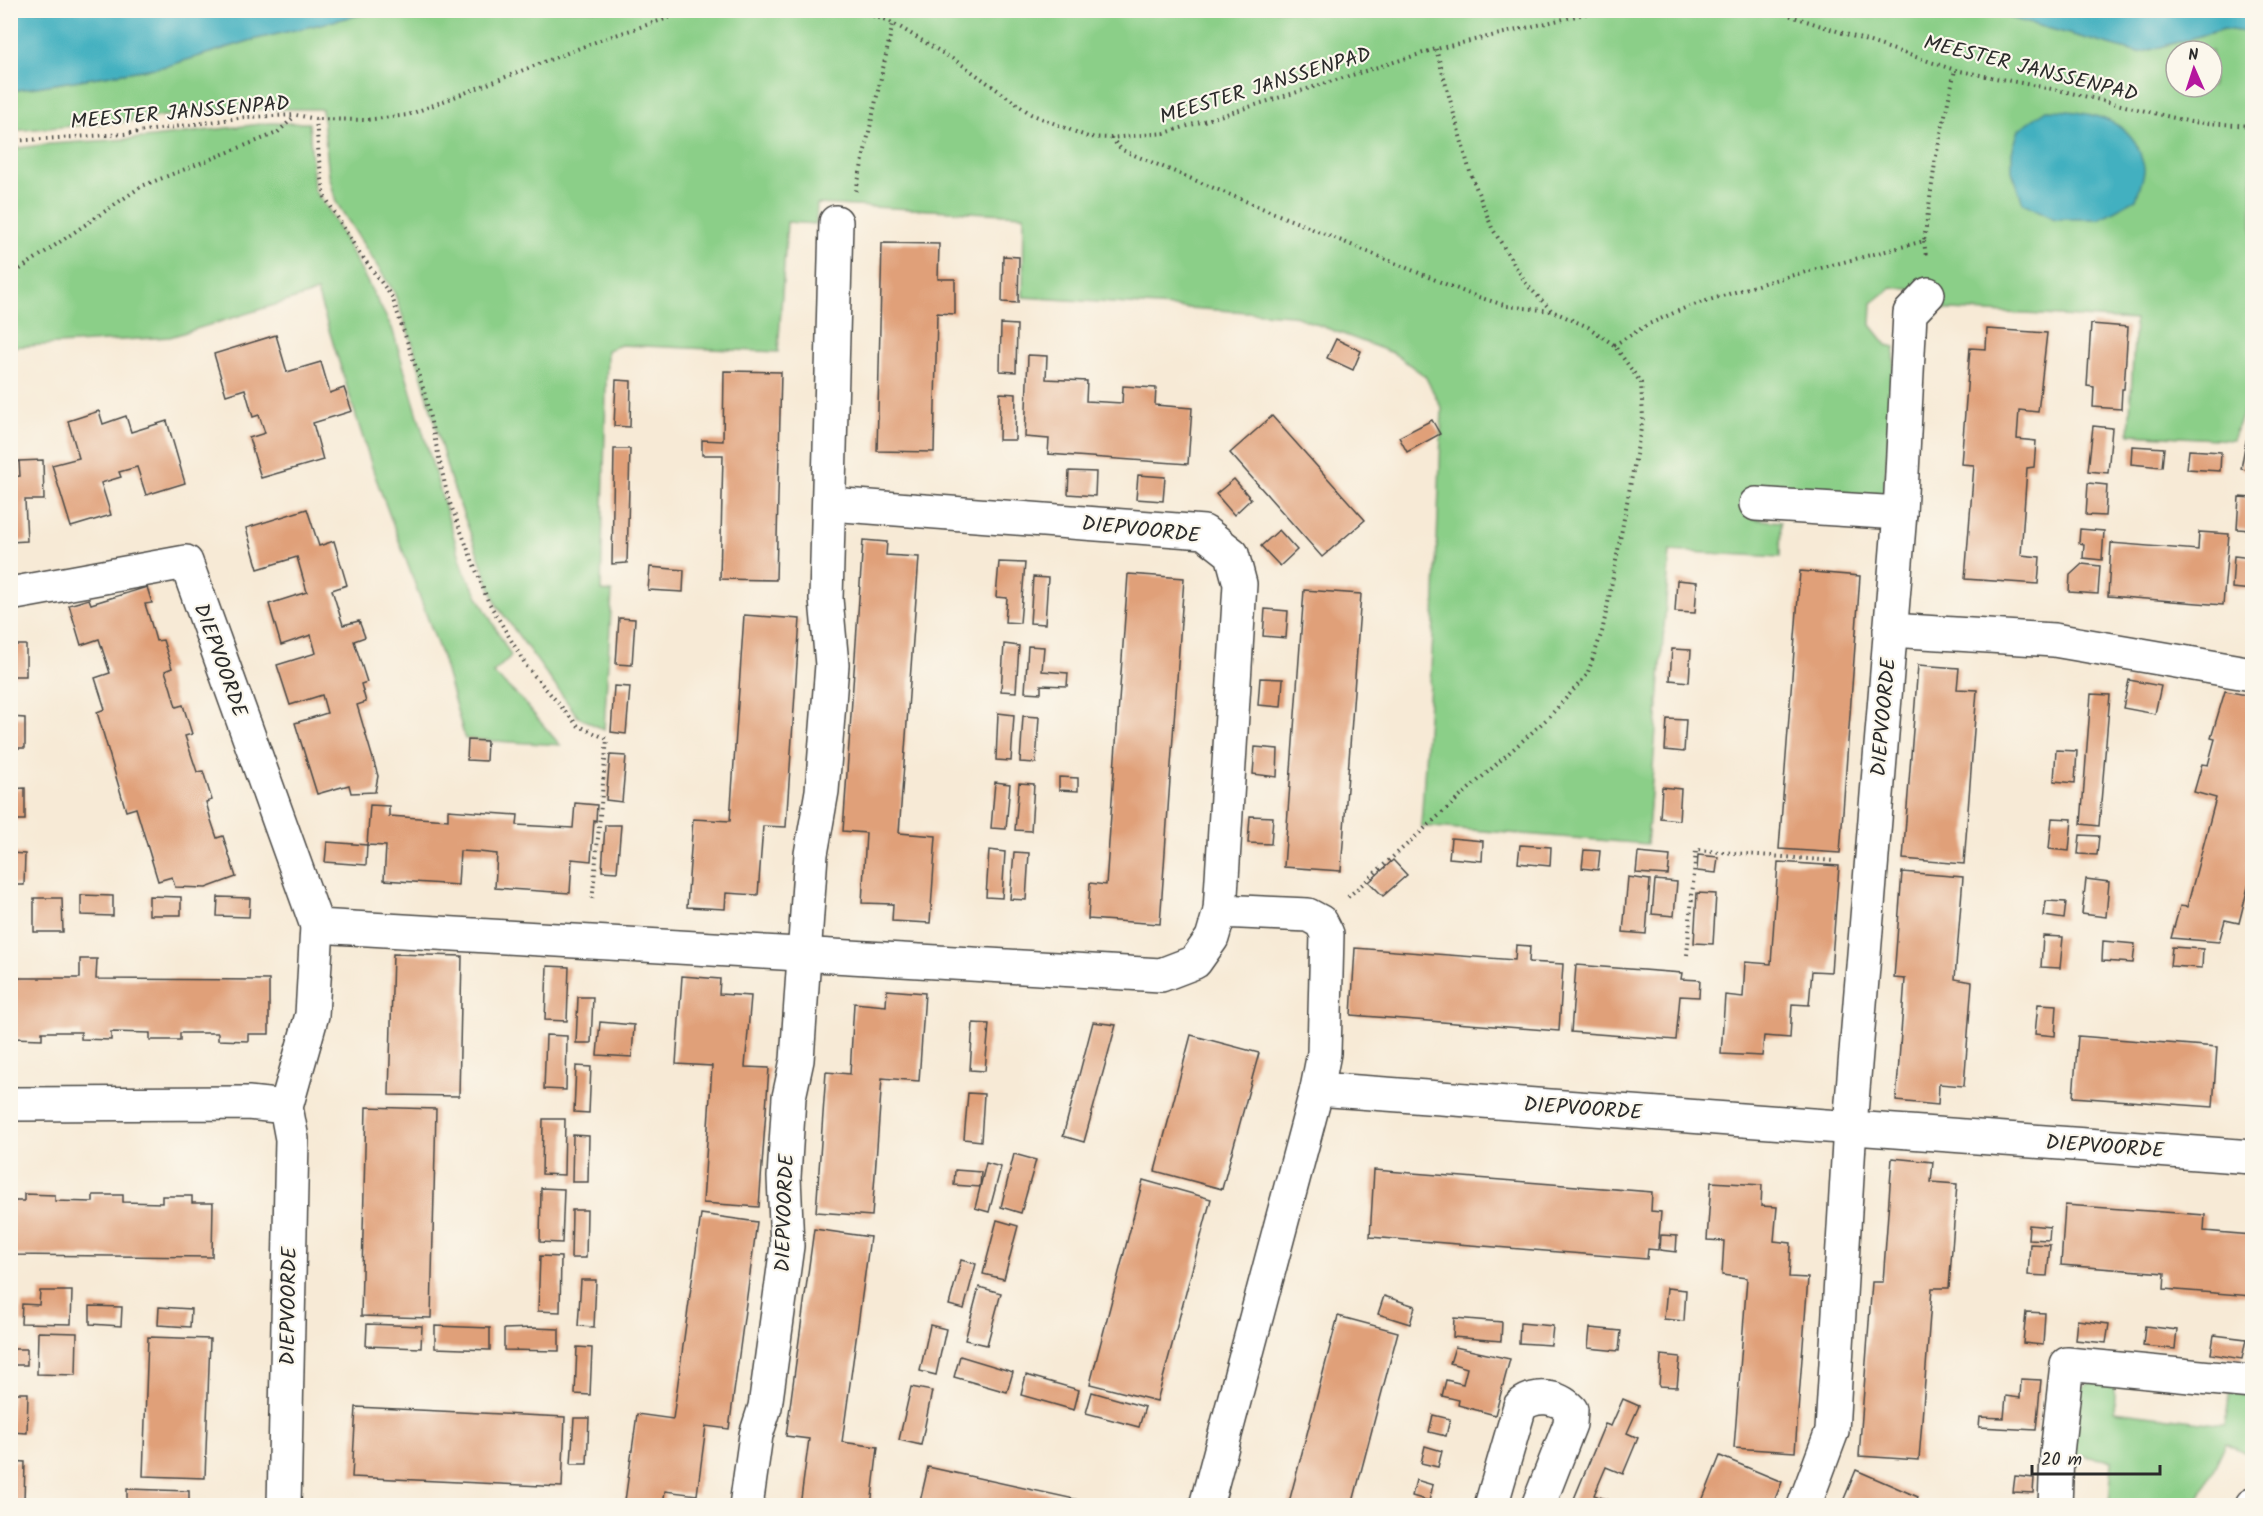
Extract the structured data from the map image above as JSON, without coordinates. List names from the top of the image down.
{
  "streets": {
    "street": ["DIEPVOORDE"],
    "path": ["MEESTER JANSSENPAD"]
  },
  "scale_bar": "20 m",
  "north": "top"
}
